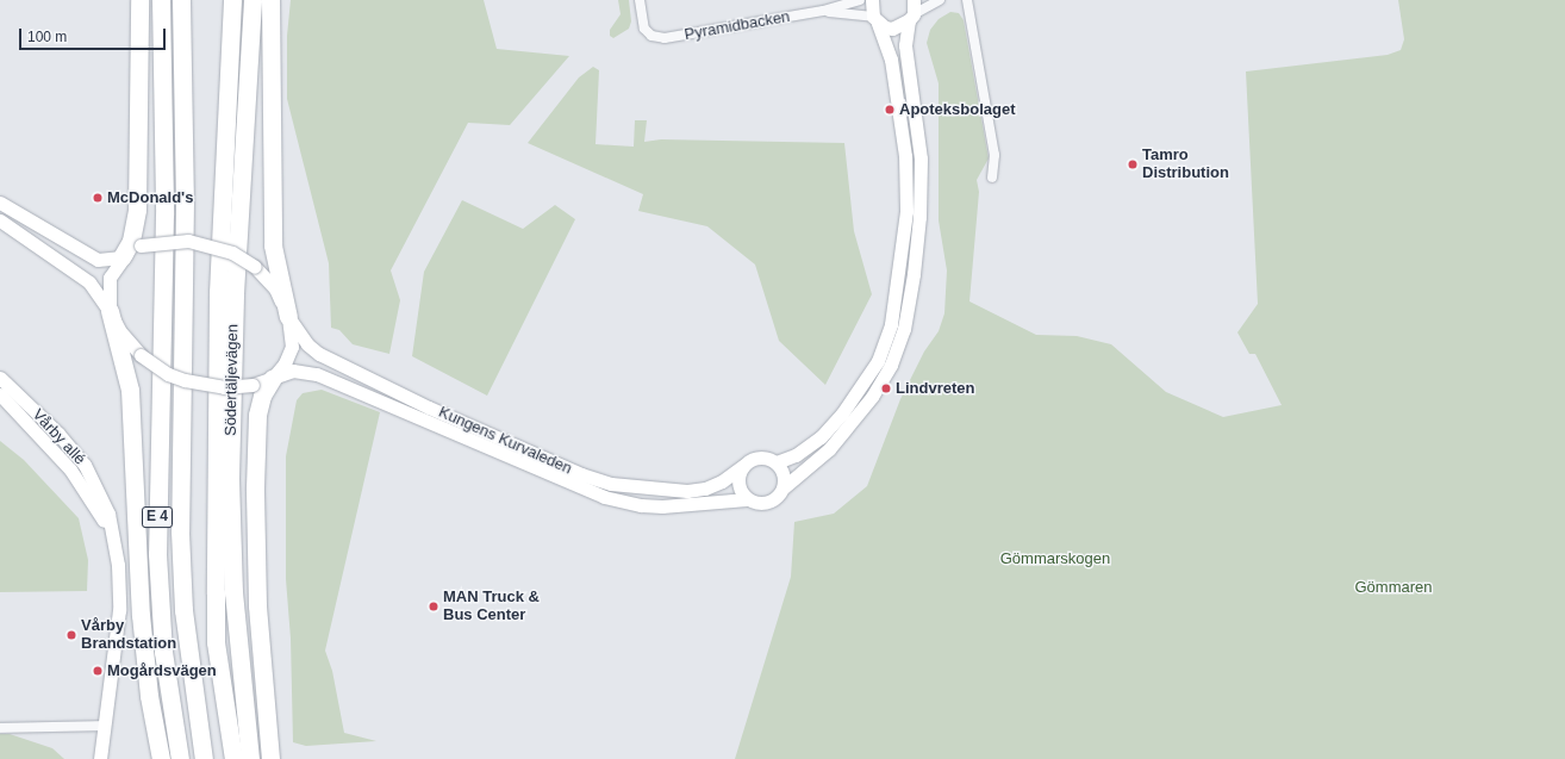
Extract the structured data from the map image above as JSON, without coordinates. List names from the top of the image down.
{
  "streets": {
    "highway": ["Södertäljevägen", "E 4"],
    "street": ["Pyramidbacken", "Vårby allé", "Kungens Kurvaleden"]
  },
  "parks": ["Gömmarskogen", "Gömmaren"],
  "places": [
    "Apoteksbolaget",
    "Tamro Distribution",
    "McDonald's",
    "Lindvreten",
    "MAN Truck & Bus Center",
    "Vårby Brandstation",
    "Mogårdsvägen"
  ],
  "scale_bar": "100 m"
}
